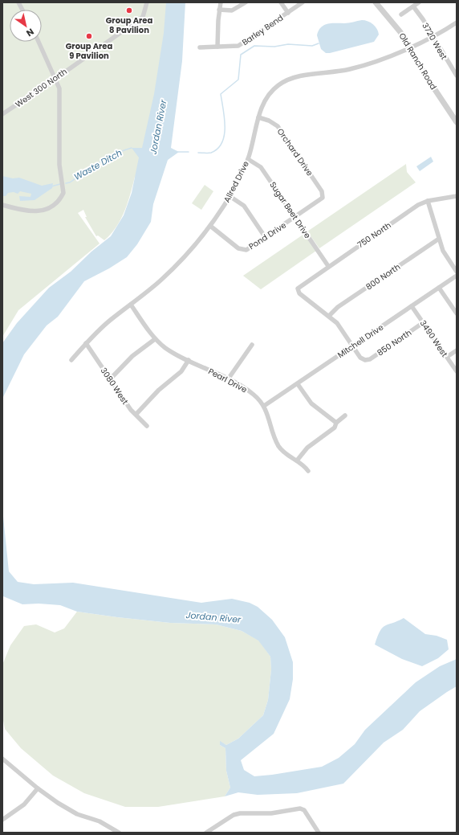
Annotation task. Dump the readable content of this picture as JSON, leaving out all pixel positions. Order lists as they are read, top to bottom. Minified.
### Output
{"streets":{"street":["Barley Bend","3720 West","Old Ranch Road","West 300 North","Orchard Drive","Allred Drive","Sugar Beet Drive","750 North","Pond Drive","800 North","3490 West","Mitchell Drive","850 North","Pearl Drive","3080 West"]},"crossings":[["3720 West","Allred Drive"],["Old Ranch Road","Allred Drive"],["Orchard Drive","Allred Drive"],["Orchard Drive","Pond Drive"],["Allred Drive","Sugar Beet Drive"],["Allred Drive","Pond Drive"],["Allred Drive","Pearl Drive"],["Allred Drive","3080 West"],["Sugar Beet Drive","750 North"],["Sugar Beet Drive","Pond Drive"],["750 North","800 North"],["3490 West","Mitchell Drive"],["3490 West","850 North"],["Mitchell Drive","850 North"],["Mitchell Drive","Pearl Drive"]],"water":["Jordan River","Waste Ditch"],"places":["Group Area 8 Pavilion","Group Area 9 Pavilion"],"north":"bottom right"}
